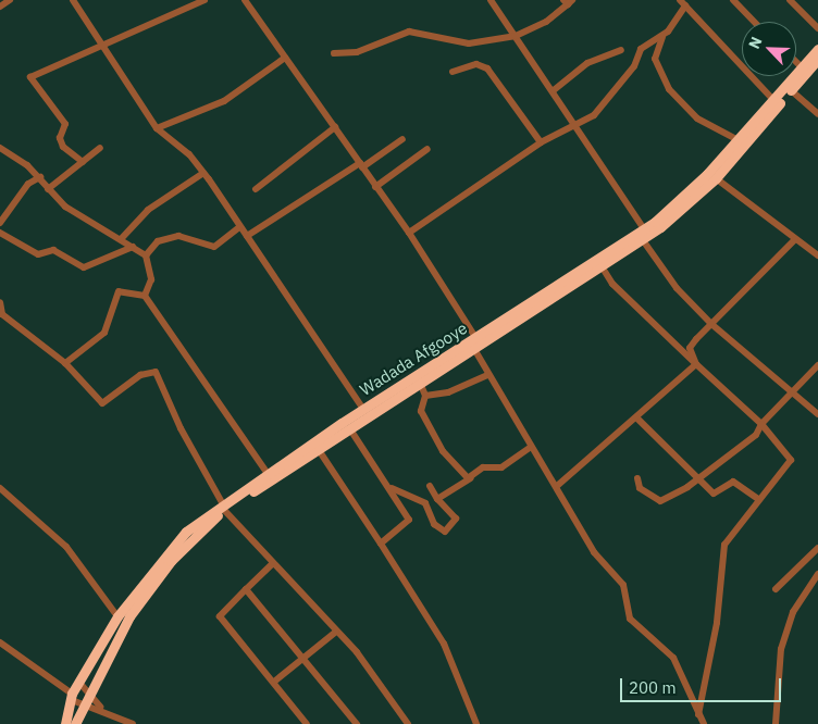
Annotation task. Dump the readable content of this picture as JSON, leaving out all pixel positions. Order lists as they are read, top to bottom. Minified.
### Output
{"streets":{"highway":["Wadada Afgooye"]},"scale_bar":"200 m","north":"top left"}
